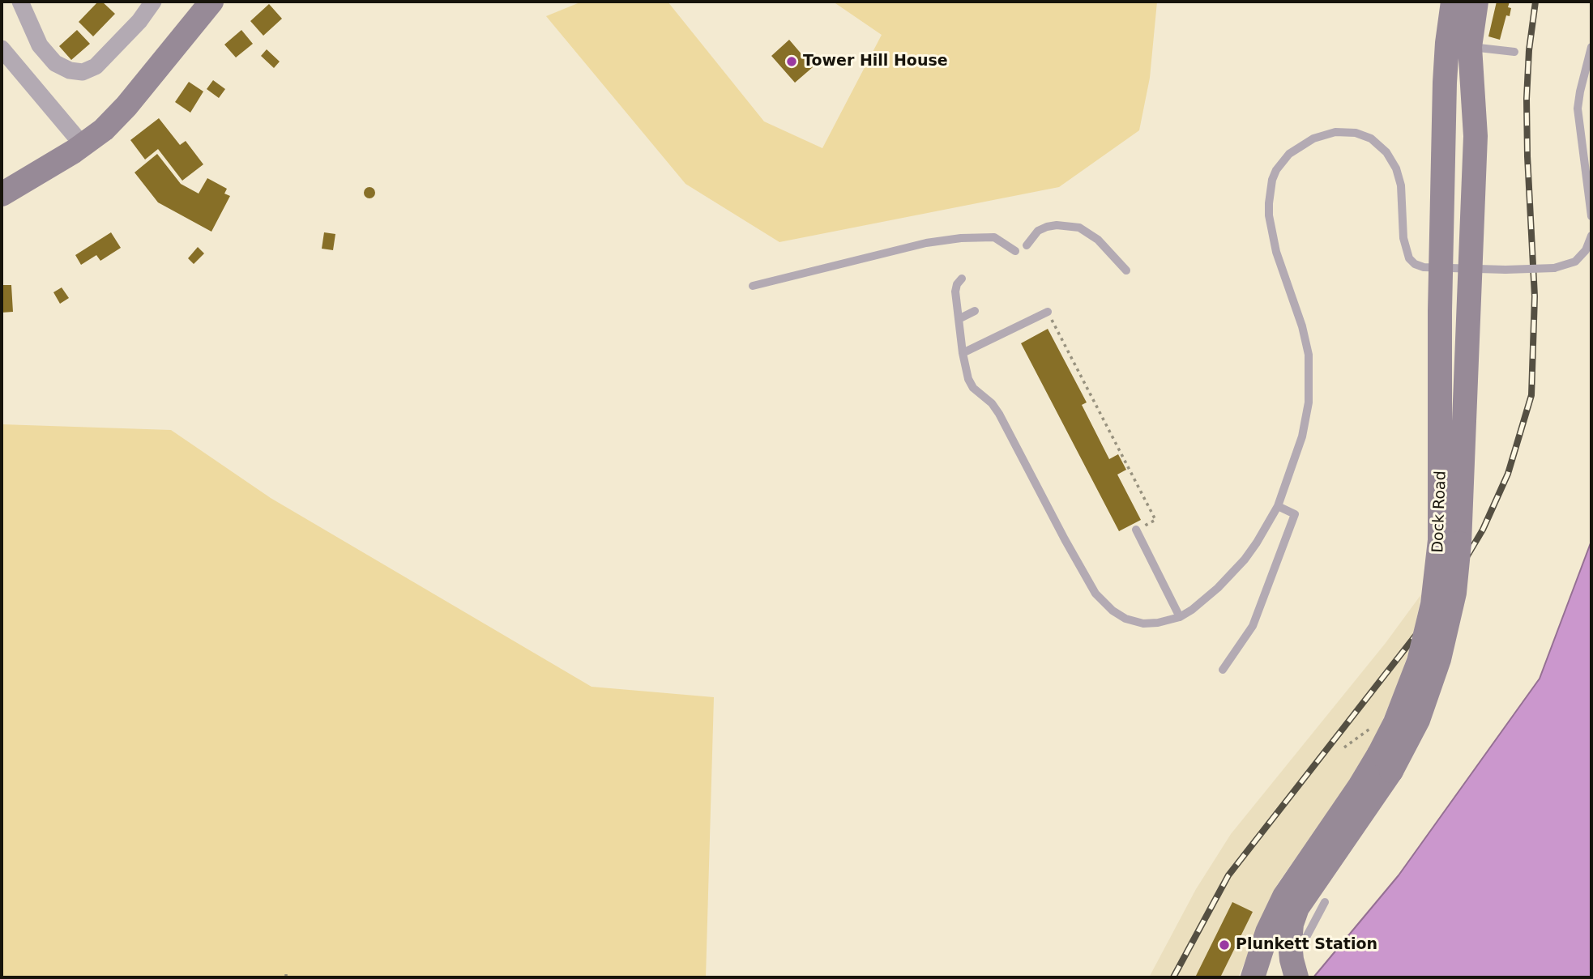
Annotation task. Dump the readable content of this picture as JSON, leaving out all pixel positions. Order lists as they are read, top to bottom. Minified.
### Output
{"streets":{"main road":["Dock Road"]},"places":["Tower Hill House","Plunkett Station"]}
